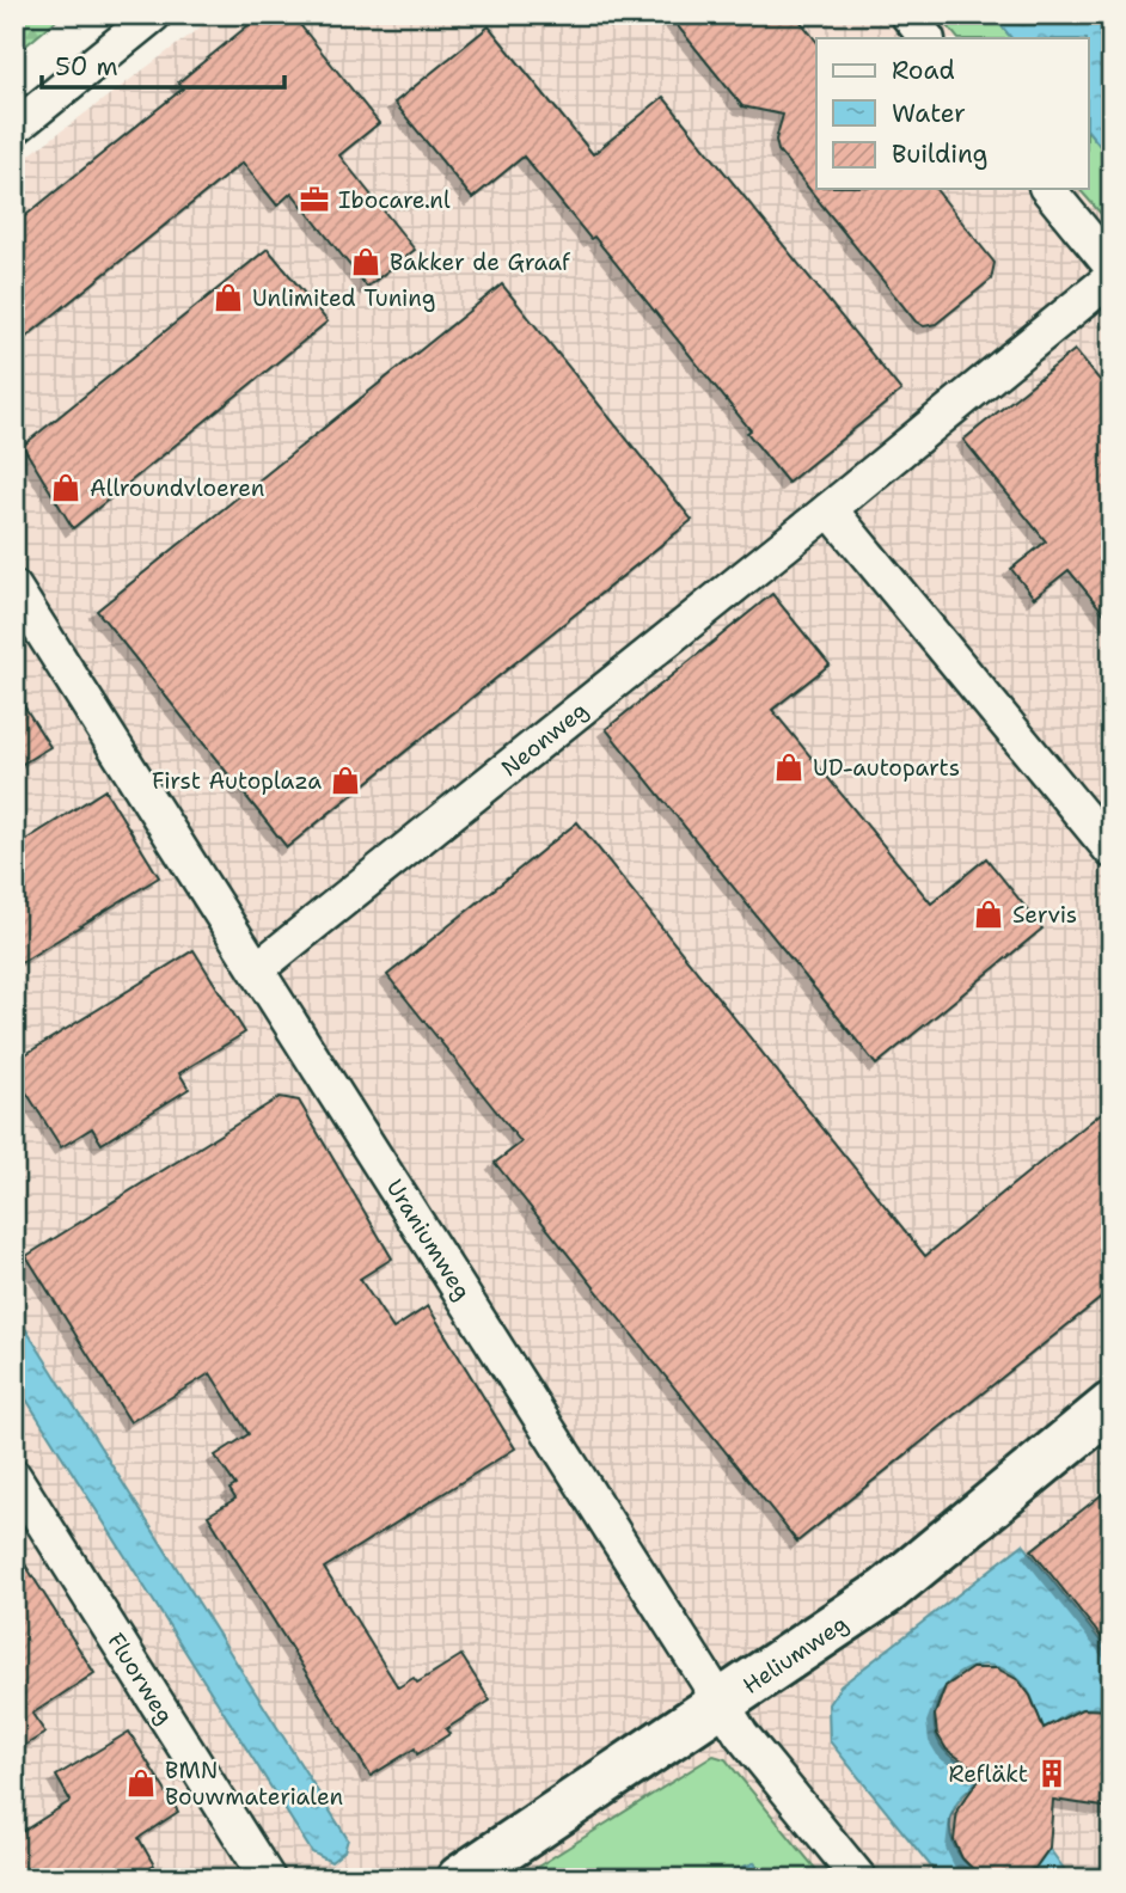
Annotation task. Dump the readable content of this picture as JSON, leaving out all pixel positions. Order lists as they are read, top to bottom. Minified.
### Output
{"streets":{"street":["Neonweg","Uraniumweg","Heliumweg","Fluorweg"]},"crossings":[["Neonweg","Uraniumweg"],["Uraniumweg","Heliumweg"]],"places":{"office":["Ibocare.nl"],"shop":["Bakker de Graaf","Unlimited Tuning","Allroundvloeren","UD-autoparts","First Autoplaza","Servis","BMN Bouwmaterialen"],"building":["Refläkt"]},"legend":["Road","Water","Building"],"scale_bar":"50 m"}
